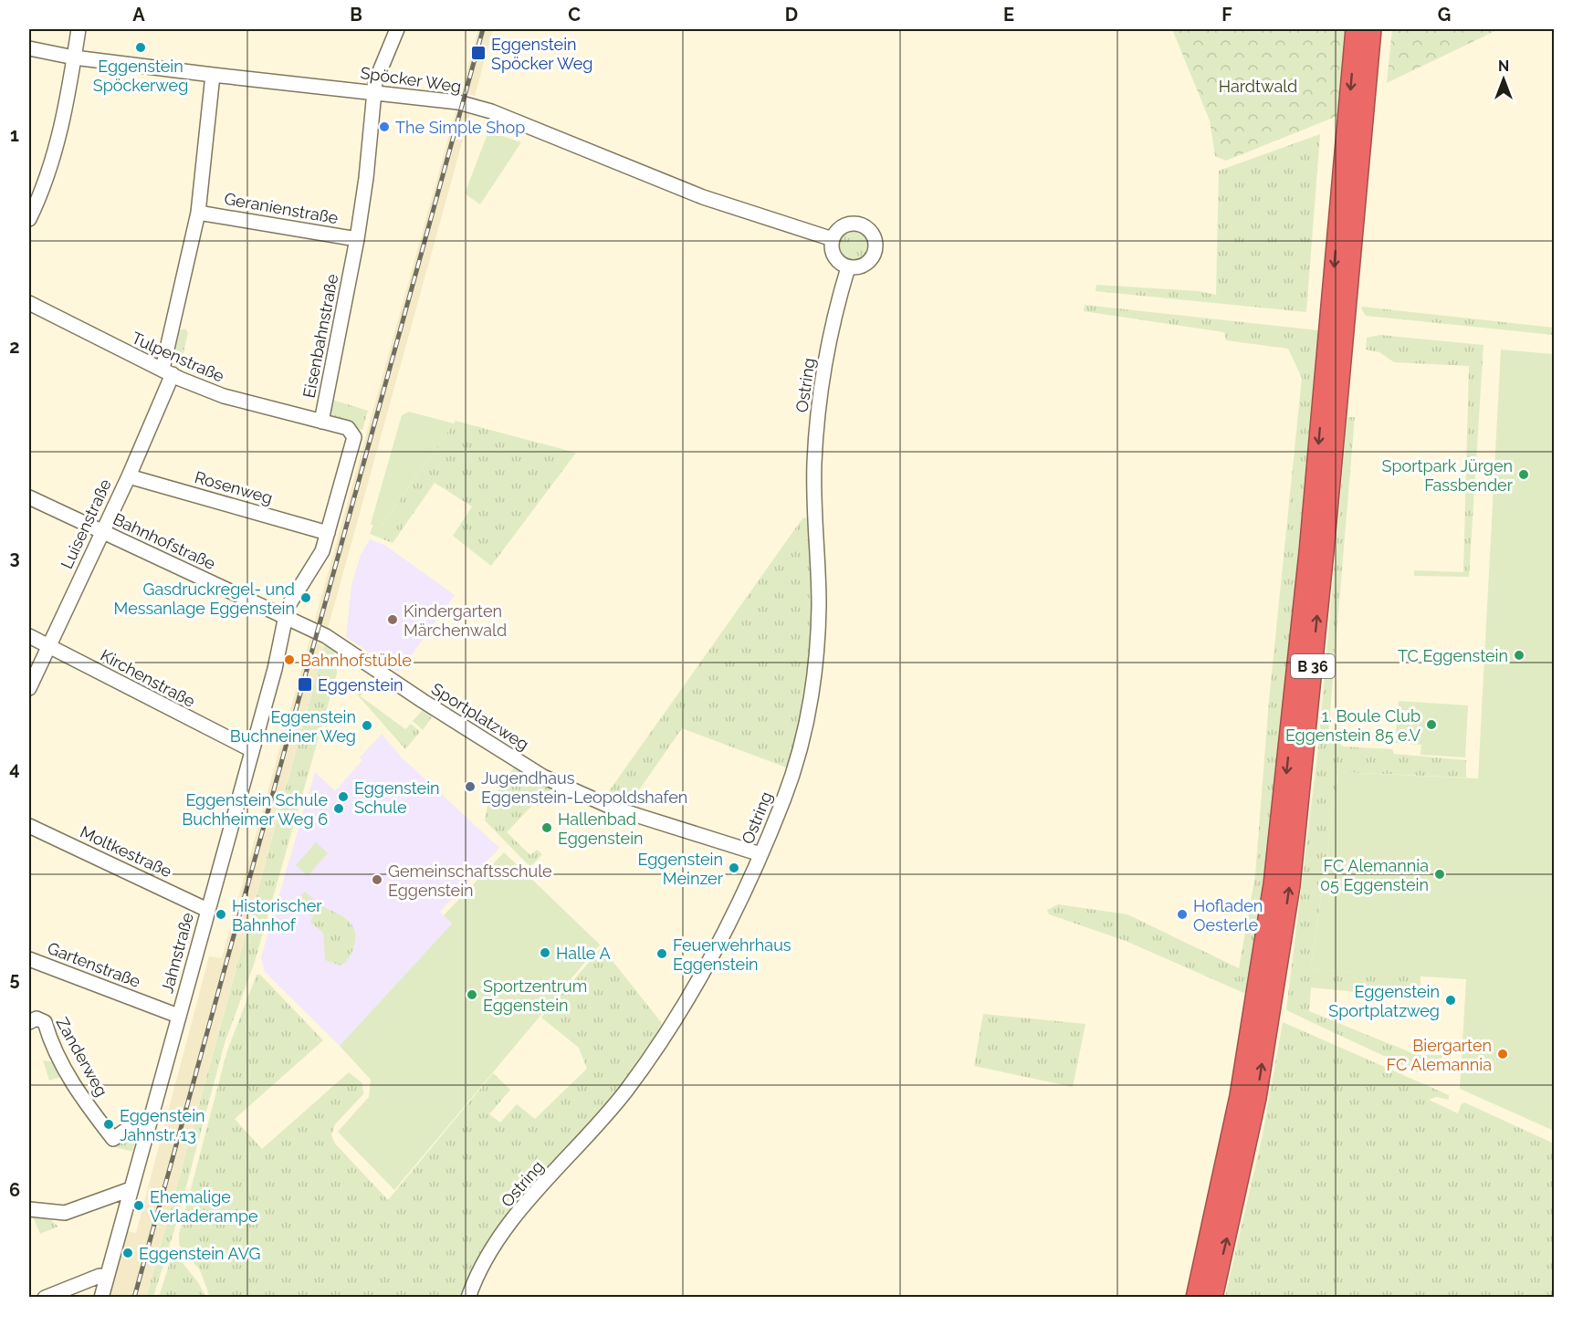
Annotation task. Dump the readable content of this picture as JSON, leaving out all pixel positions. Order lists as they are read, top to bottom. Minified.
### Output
{"streets":{"highway":["B 36"],"street":["Spöcker Weg","Geranienstraße","Eisenbahnstraße","Tulpenstraße","Ostring","Rosenweg","Luisenstraße","Bahnhofstraße","Kirchenstraße","Sportplatzweg","Moltkestraße","Jahnstraße","Gartenstraße","Zanderweg"]},"crossings":[["Spöcker Weg","Eisenbahnstraße"],["Spöcker Weg","Ostring"],["Spöcker Weg","Luisenstraße"],["Geranienstraße","Eisenbahnstraße"],["Geranienstraße","Luisenstraße"],["Eisenbahnstraße","Tulpenstraße"],["Eisenbahnstraße","Rosenweg"],["Eisenbahnstraße","Bahnhofstraße"],["Eisenbahnstraße","Sportplatzweg"],["Eisenbahnstraße","Jahnstraße"],["Tulpenstraße","Luisenstraße"],["Ostring","Sportplatzweg"],["Rosenweg","Luisenstraße"],["Luisenstraße","Bahnhofstraße"],["Luisenstraße","Kirchenstraße"],["Bahnhofstraße","Sportplatzweg"],["Bahnhofstraße","Jahnstraße"],["Kirchenstraße","Jahnstraße"],["Sportplatzweg","Jahnstraße"],["Moltkestraße","Jahnstraße"],["Jahnstraße","Gartenstraße"],["Jahnstraße","Zanderweg"]],"parks":["Hardtwald"],"places":{"other":["Eggenstein Spöckerweg","The Simple Shop","Sportpark Jürgen Fassbender","Gasdruckregel- und Messanlage Eggenstein","Kindergarten Märchenwald","TC Eggenstein","Bahnhofstüble","1. Boule Club Eggenstein 85 e.V","Eggenstein Buchneiner Weg","Jugendhaus Eggenstein-Leopoldshafen","Eggenstein Schule","Eggenstein Schule Buchheimer Weg 6","Hallenbad Eggenstein","Eggenstein Meinzer","FC Alemannia 05 Eggenstein","Gemeinschaftsschule Eggenstein","Historischer Bahnhof","Hofladen Oesterle","Halle A","Feuerwehrhaus Eggenstein","Sportzentrum Eggenstein","Eggenstein Sportplatzweg","Biergarten FC Alemannia","Eggenstein Jahnstr. 13","Ehemalige Verladerampe","Eggenstein AVG"],"transit":["Eggenstein Spöcker Weg","Eggenstein"]},"north":"top","grid":{"columns":["A","B","C","D","E","F","G"],"rows":["1","2","3","4","5","6"]}}
